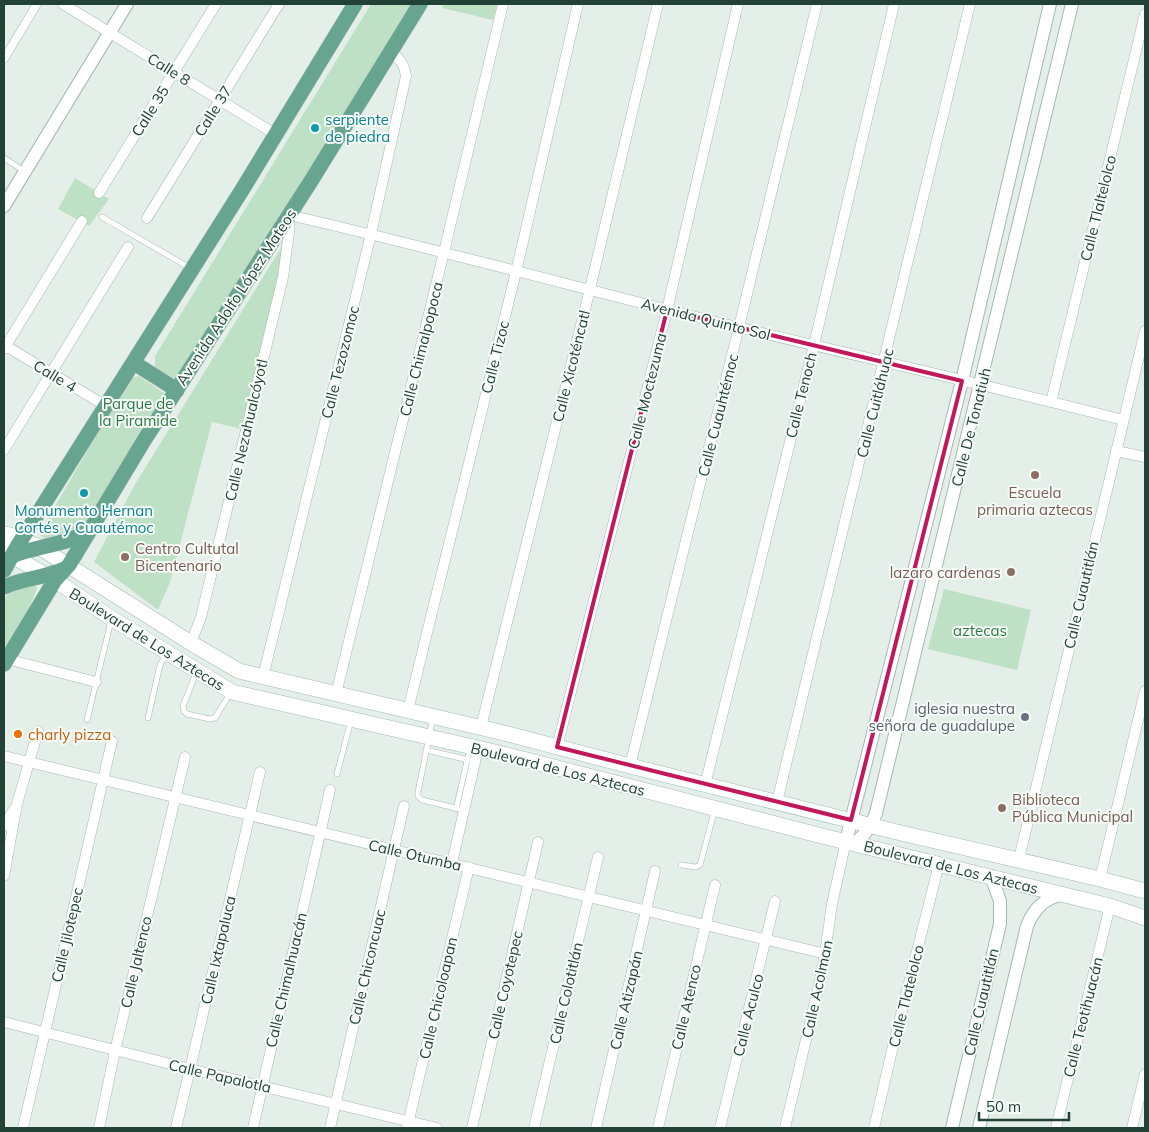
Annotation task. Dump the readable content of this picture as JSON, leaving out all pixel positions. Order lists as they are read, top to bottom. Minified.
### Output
{"streets":{"main road":["Avenida Adolfo López Mateos","Boulevard de Los Aztecas"],"street":["Calle 8","Calle 35","Calle 37","Calle Tlaltelolco","Avenida Quinto Sol","Calle Chimalpopoca","Calle Tizoc","Calle Tezozomoc","Calle Xicoténcatl","Calle 4","Calle Moctezuma","Calle Tenoch","Calle Cuitláhuac","Calle Cuauhtémoc","Calle De Tonatiuh","Calle Nezahualcóyotl","Calle Cuautitlán","Calle Otumba","Calle Jilotepec","Calle Ixtapaluca","Calle Jaltenco","Calle Chiconcuac","Calle Chimalhuacán","Calle Coyotepec","Calle Acolman","Calle Colotitlán","Calle Tlatelolco","Calle Chicoloapan","Calle Atizapán","Calle Atenco","Calle Aculco","Calle Teotihuacán","Calle Papalotla"]},"crossings":[["Calle 8","Calle 35"],["Calle 8","Calle 37"],["Calle Tlaltelolco","Avenida Quinto Sol"],["Avenida Adolfo López Mateos","Avenida Quinto Sol"],["Avenida Adolfo López Mateos","Calle Tezozomoc"],["Avenida Adolfo López Mateos","Calle Nezahualcóyotl"],["Avenida Adolfo López Mateos","Boulevard de Los Aztecas"],["Avenida Quinto Sol","Calle Chimalpopoca"],["Avenida Quinto Sol","Calle Tizoc"],["Avenida Quinto Sol","Calle Tezozomoc"],["Avenida Quinto Sol","Calle Xicoténcatl"],["Avenida Quinto Sol","Calle Moctezuma"],["Avenida Quinto Sol","Calle Tenoch"],["Avenida Quinto Sol","Calle Cuitláhuac"],["Avenida Quinto Sol","Calle Cuauhtémoc"],["Avenida Quinto Sol","Calle De Tonatiuh"],["Avenida Quinto Sol","Calle Nezahualcóyotl"],["Avenida Quinto Sol","Calle Cuautitlán"],["Calle Chimalpopoca","Boulevard de Los Aztecas"],["Calle Tizoc","Boulevard de Los Aztecas"],["Calle Tezozomoc","Boulevard de Los Aztecas"],["Calle Xicoténcatl","Boulevard de Los Aztecas"],["Calle Moctezuma","Boulevard de Los Aztecas"],["Calle Tenoch","Boulevard de Los Aztecas"],["Calle Cuitláhuac","Boulevard de Los Aztecas"],["Calle Cuauhtémoc","Boulevard de Los Aztecas"],["Calle De Tonatiuh","Boulevard de Los Aztecas"],["Calle De Tonatiuh","Calle Acolman"],["Calle Nezahualcóyotl","Boulevard de Los Aztecas"],["Calle Cuautitlán","Boulevard de Los Aztecas"],["Boulevard de Los Aztecas","Calle Acolman"],["Boulevard de Los Aztecas","Calle Tlatelolco"],["Boulevard de Los Aztecas","Calle Teotihuacán"],["Calle Otumba","Calle Jilotepec"],["Calle Otumba","Calle Ixtapaluca"],["Calle Otumba","Calle Jaltenco"],["Calle Otumba","Calle Chiconcuac"],["Calle Otumba","Calle Chimalhuacán"],["Calle Otumba","Calle Coyotepec"],["Calle Otumba","Calle Acolman"],["Calle Otumba","Calle Colotitlán"],["Calle Otumba","Calle Chicoloapan"],["Calle Otumba","Calle Atizapán"],["Calle Otumba","Calle Atenco"],["Calle Otumba","Calle Aculco"],["Calle Jilotepec","Calle Papalotla"],["Calle Ixtapaluca","Calle Papalotla"],["Calle Jaltenco","Calle Papalotla"],["Calle Chiconcuac","Calle Papalotla"],["Calle Chimalhuacán","Calle Papalotla"],["Calle Chicoloapan","Calle Papalotla"]],"parks":["Parque de la Piramide","aztecas"],"places":["serpiente de piedra","Escuela primaria aztecas","Monumento Hernan Cortés y Cuautémoc","Centro Cultutal Bicentenario","lazaro cardenas","iglesia nuestra señora de guadalupe","charly pizza","Biblioteca Pública Municipal"],"scale_bar":"50 m"}
